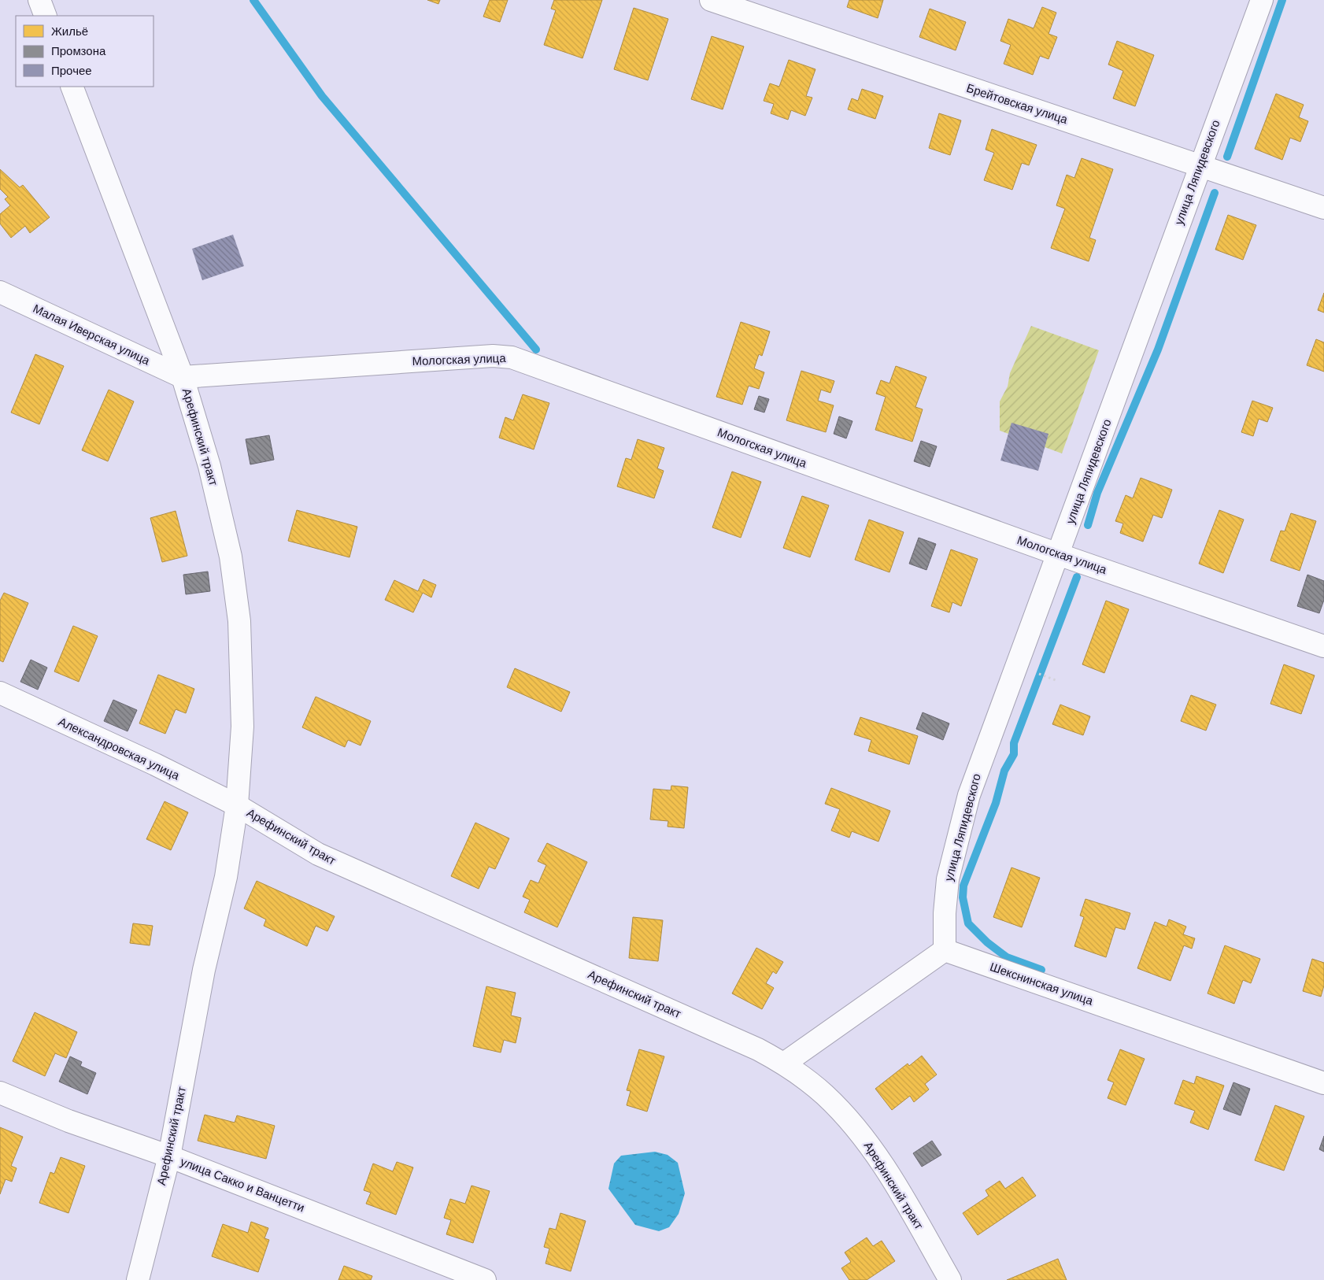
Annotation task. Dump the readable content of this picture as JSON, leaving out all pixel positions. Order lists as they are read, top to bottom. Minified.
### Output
{"streets":{"street":["Брейтовская улица","улица Ляпидевского","Малая Иверская улица","Мологская улица","Арефинский тракт","Александровская улица","Шекснинская улица","улица Сакко и Ванцетти"]},"crossings":[["Брейтовская улица","улица Ляпидевского"],["улица Ляпидевского","Мологская улица"],["улица Ляпидевского","Шекснинская улица"],["Малая Иверская улица","Мологская улица"],["Малая Иверская улица","Арефинский тракт"],["Мологская улица","Арефинский тракт"],["Арефинский тракт","Александровская улица"],["Арефинский тракт","улица Сакко и Ванцетти"]],"legend":["Жильё","Промзона","Прочее"]}
